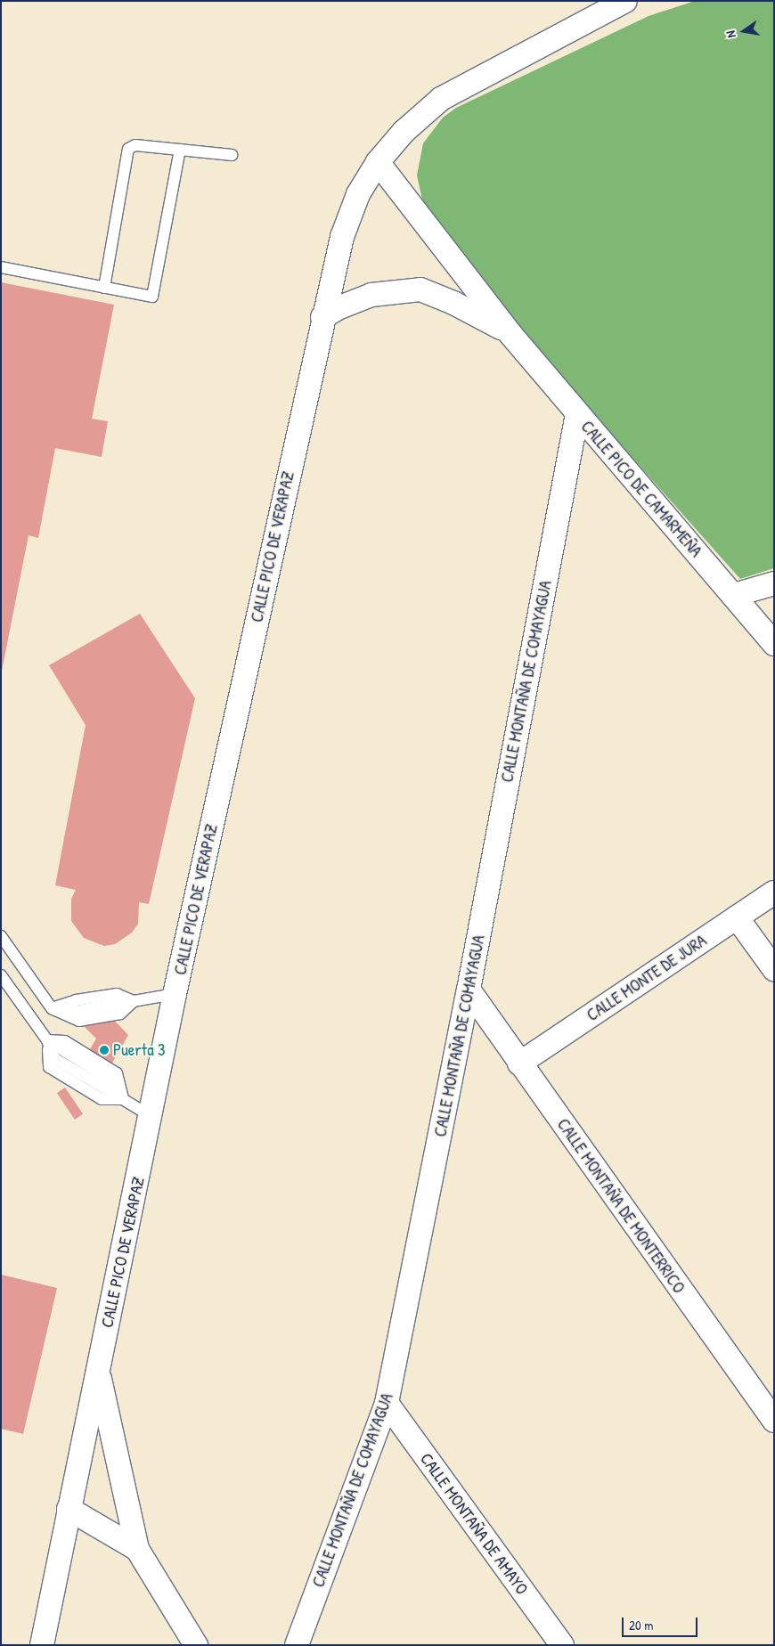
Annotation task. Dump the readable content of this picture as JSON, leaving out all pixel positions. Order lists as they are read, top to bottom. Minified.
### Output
{"streets":{"street":["CALLE PICO DE CAMARMEÑA","CALLE PICO DE VERAPAZ","CALLE MONTAÑA DE COMAYAGUA","CALLE MONTE DE JURA","CALLE MONTAÑA DE MONTERRICO","CALLE MONTAÑA DE AMAYO"]},"crossings":[["CALLE PICO DE CAMARMEÑA","CALLE PICO DE VERAPAZ"],["CALLE PICO DE CAMARMEÑA","CALLE MONTAÑA DE COMAYAGUA"],["CALLE MONTAÑA DE COMAYAGUA","CALLE MONTAÑA DE MONTERRICO"],["CALLE MONTAÑA DE COMAYAGUA","CALLE MONTAÑA DE AMAYO"],["CALLE MONTE DE JURA","CALLE MONTAÑA DE MONTERRICO"]],"places":["Puerta 3"],"scale_bar":"20 m","north":"left"}
